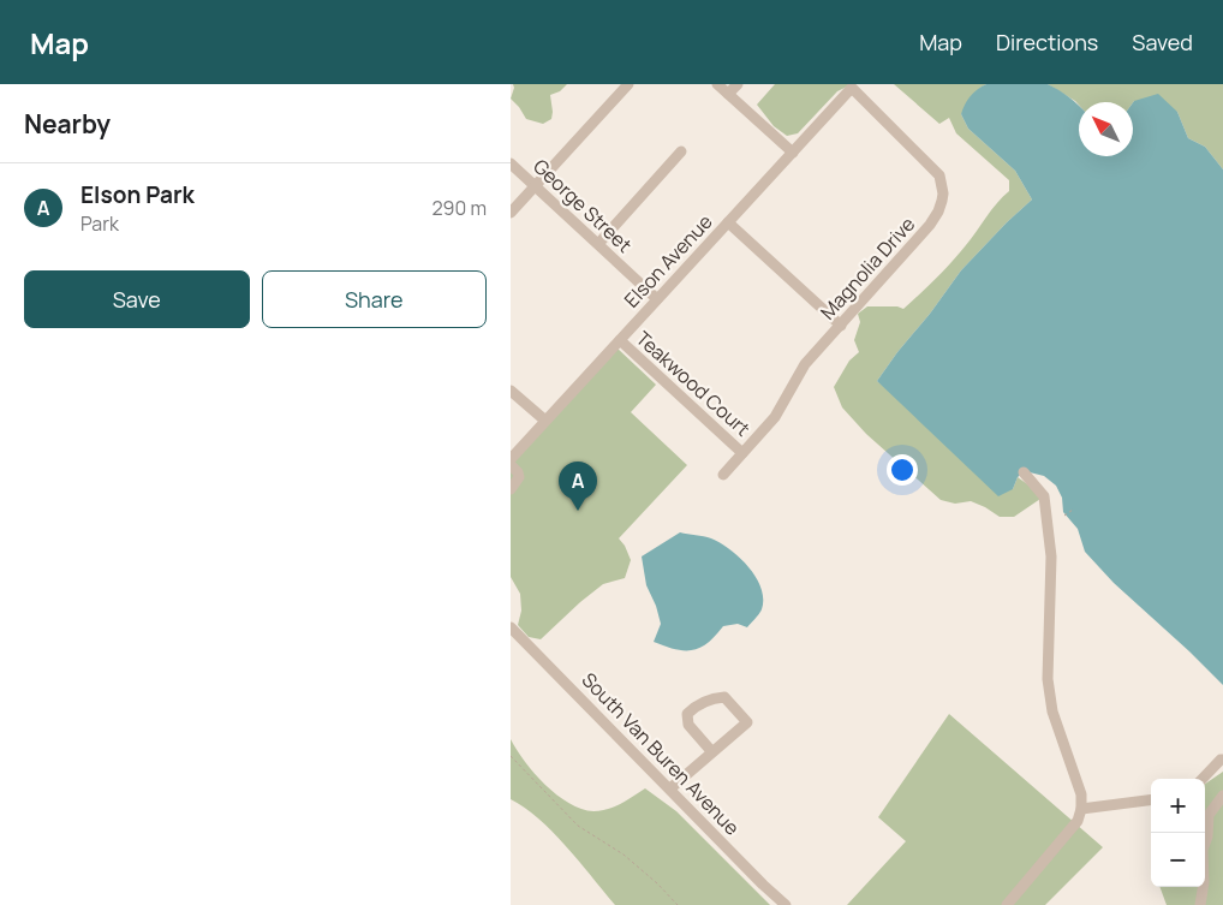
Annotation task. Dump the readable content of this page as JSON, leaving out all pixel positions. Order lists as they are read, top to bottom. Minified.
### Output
{"streets":{"street":["George Street","Elson Avenue","Magnolia Drive","Teakwood Court","South Van Buren Avenue"]},"crossings":[["George Street","Elson Avenue"],["Elson Avenue","Magnolia Drive"],["Elson Avenue","Teakwood Court"],["Magnolia Drive","Teakwood Court"]],"north":"top left","page":{"header":"Map","nav":["Map","Directions","Saved"],"heading":"Nearby","list":[{"mark":"A","name":"Elson Park","note":"Park","value":"290 m"}],"buttons":["Save","Share"],"pins":"A","map_buttons":["+","−"]}}
